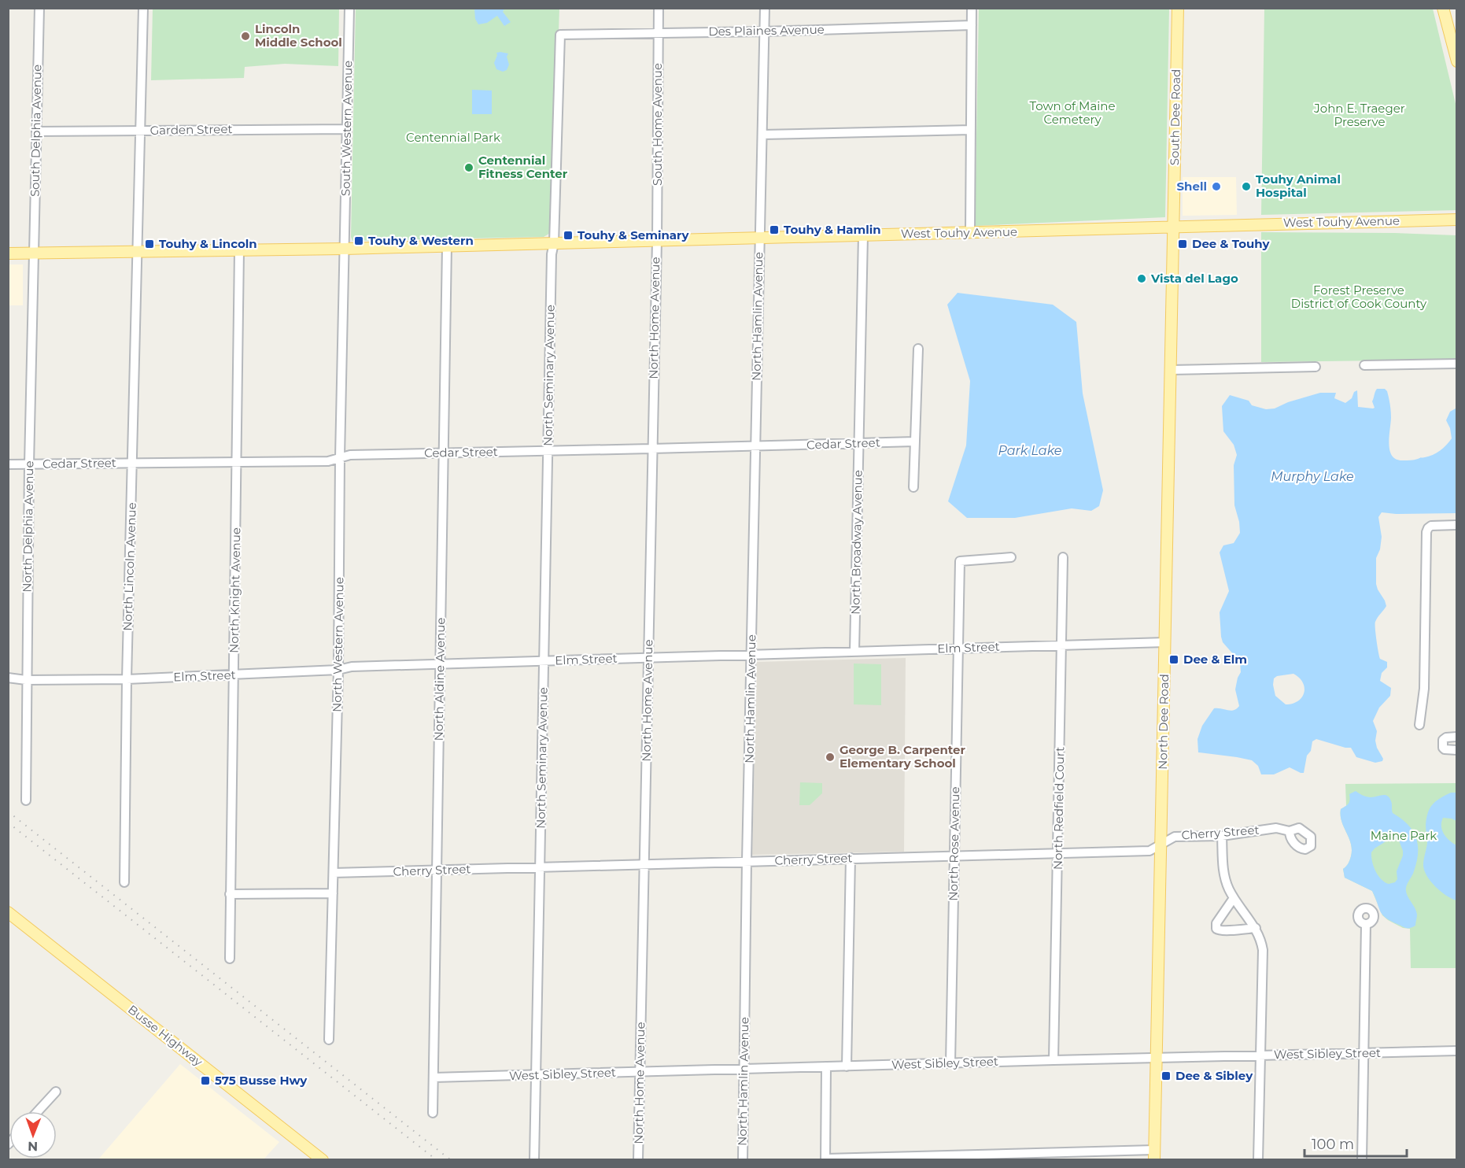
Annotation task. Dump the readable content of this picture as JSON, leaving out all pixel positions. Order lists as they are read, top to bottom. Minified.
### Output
{"streets":{"main road":["South Dee Road","West Touhy Avenue","North Dee Road","Busse Highway"],"street":["Des Plaines Avenue","South Home Avenue","South Western Avenue","Garden Street","South Delphia Avenue","North Hamlin Avenue","North Home Avenue","North Seminary Avenue","Cedar Street","North Delphia Avenue","North Broadway Avenue","North Lincoln Avenue","North Knight Avenue","North Western Avenue","Elm Street","North Aldine Avenue","North Redfield Court","Cherry Street","North Rose Avenue","West Sibley Street"]},"crossings":[["Des Plaines Avenue","South Home Avenue"],["Des Plaines Avenue","North Hamlin Avenue"],["Des Plaines Avenue","North Seminary Avenue"],["South Dee Road","West Touhy Avenue"],["South Dee Road","North Dee Road"],["South Home Avenue","West Touhy Avenue"],["South Home Avenue","North Home Avenue"],["South Western Avenue","Garden Street"],["South Western Avenue","West Touhy Avenue"],["South Western Avenue","North Western Avenue"],["Garden Street","South Delphia Avenue"],["Garden Street","North Lincoln Avenue"],["South Delphia Avenue","West Touhy Avenue"],["South Delphia Avenue","North Delphia Avenue"],["West Touhy Avenue","North Hamlin Avenue"],["West Touhy Avenue","North Home Avenue"],["West Touhy Avenue","North Seminary Avenue"],["West Touhy Avenue","North Delphia Avenue"],["West Touhy Avenue","North Broadway Avenue"],["West Touhy Avenue","North Lincoln Avenue"],["West Touhy Avenue","North Knight Avenue"],["West Touhy Avenue","North Western Avenue"],["West Touhy Avenue","North Aldine Avenue"],["West Touhy Avenue","North Dee Road"],["North Hamlin Avenue","Cedar Street"],["North Hamlin Avenue","Elm Street"],["North Hamlin Avenue","Cherry Street"],["North Hamlin Avenue","West Sibley Street"],["North Home Avenue","Cedar Street"],["North Home Avenue","Elm Street"],["North Home Avenue","Cherry Street"],["North Home Avenue","West Sibley Street"],["North Seminary Avenue","Cedar Street"],["North Seminary Avenue","Elm Street"],["North Seminary Avenue","Cherry Street"],["North Seminary Avenue","West Sibley Street"],["Cedar Street","North Delphia Avenue"],["Cedar Street","North Broadway Avenue"],["Cedar Street","North Lincoln Avenue"],["Cedar Street","North Knight Avenue"],["Cedar Street","North Western Avenue"],["Cedar Street","North Aldine Avenue"],["North Delphia Avenue","Elm Street"],["North Broadway Avenue","Elm Street"],["North Lincoln Avenue","Elm Street"],["North Knight Avenue","Elm Street"],["North Western Avenue","Elm Street"],["North Western Avenue","Cherry Street"],["Elm Street","North Aldine Avenue"],["Elm Street","North Dee Road"],["Elm Street","North Redfield Court"],["Elm Street","North Rose Avenue"],["North Aldine Avenue","Cherry Street"],["North Aldine Avenue","West Sibley Street"],["North Dee Road","Cherry Street"],["North Dee Road","West Sibley Street"],["North Redfield Court","Cherry Street"],["North Redfield Court","West Sibley Street"],["Cherry Street","North Rose Avenue"],["North Rose Avenue","West Sibley Street"]],"water":["Park Lake","Murphy Lake"],"parks":["Town of Maine Cemetery","John E. Traeger Preserve","Centennial Park","Forest Preserve District of Cook County","Maine Park"],"places":{"other":["Lincoln Middle School","Centennial Fitness Center","Shell","Touhy Animal Hospital","Vista del Lago","George B. Carpenter Elementary School"],"transit":["Touhy & Hamlin","Touhy & Seminary","Touhy & Western","Touhy & Lincoln","Dee & Touhy","Dee & Elm","Dee & Sibley","575 Busse Hwy"]},"scale_bar":"100 m","north":"bottom"}
